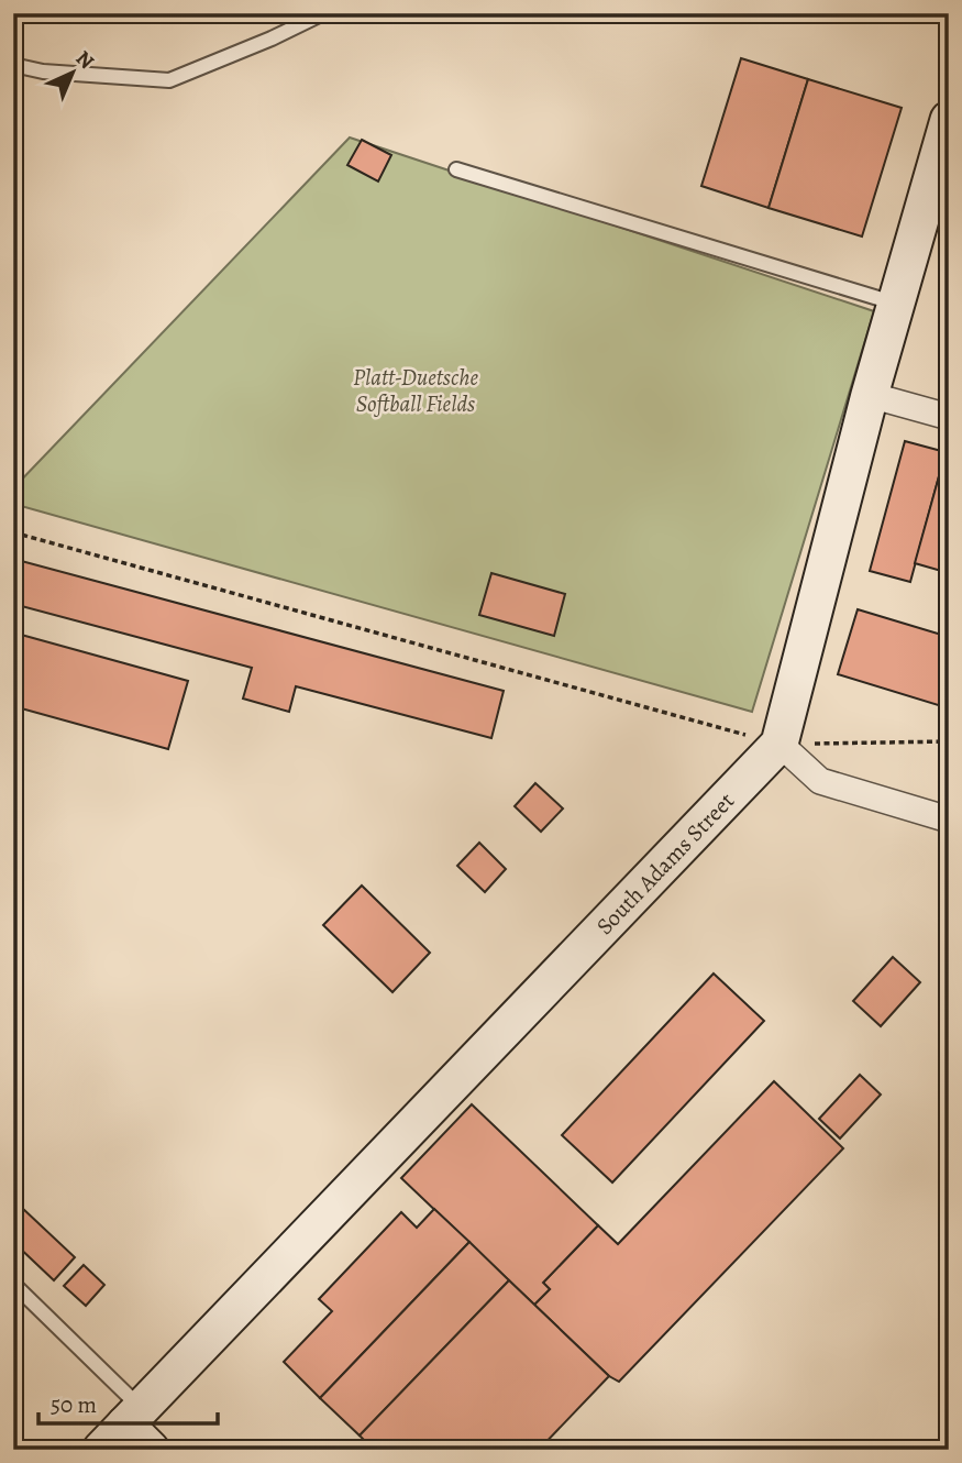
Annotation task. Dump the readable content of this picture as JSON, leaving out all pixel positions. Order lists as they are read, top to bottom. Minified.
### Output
{"streets":{"street":["South Adams Street"]},"parks":["Platt-Duetsche Softball Fields"],"scale_bar":"50 m","north":"top right"}
